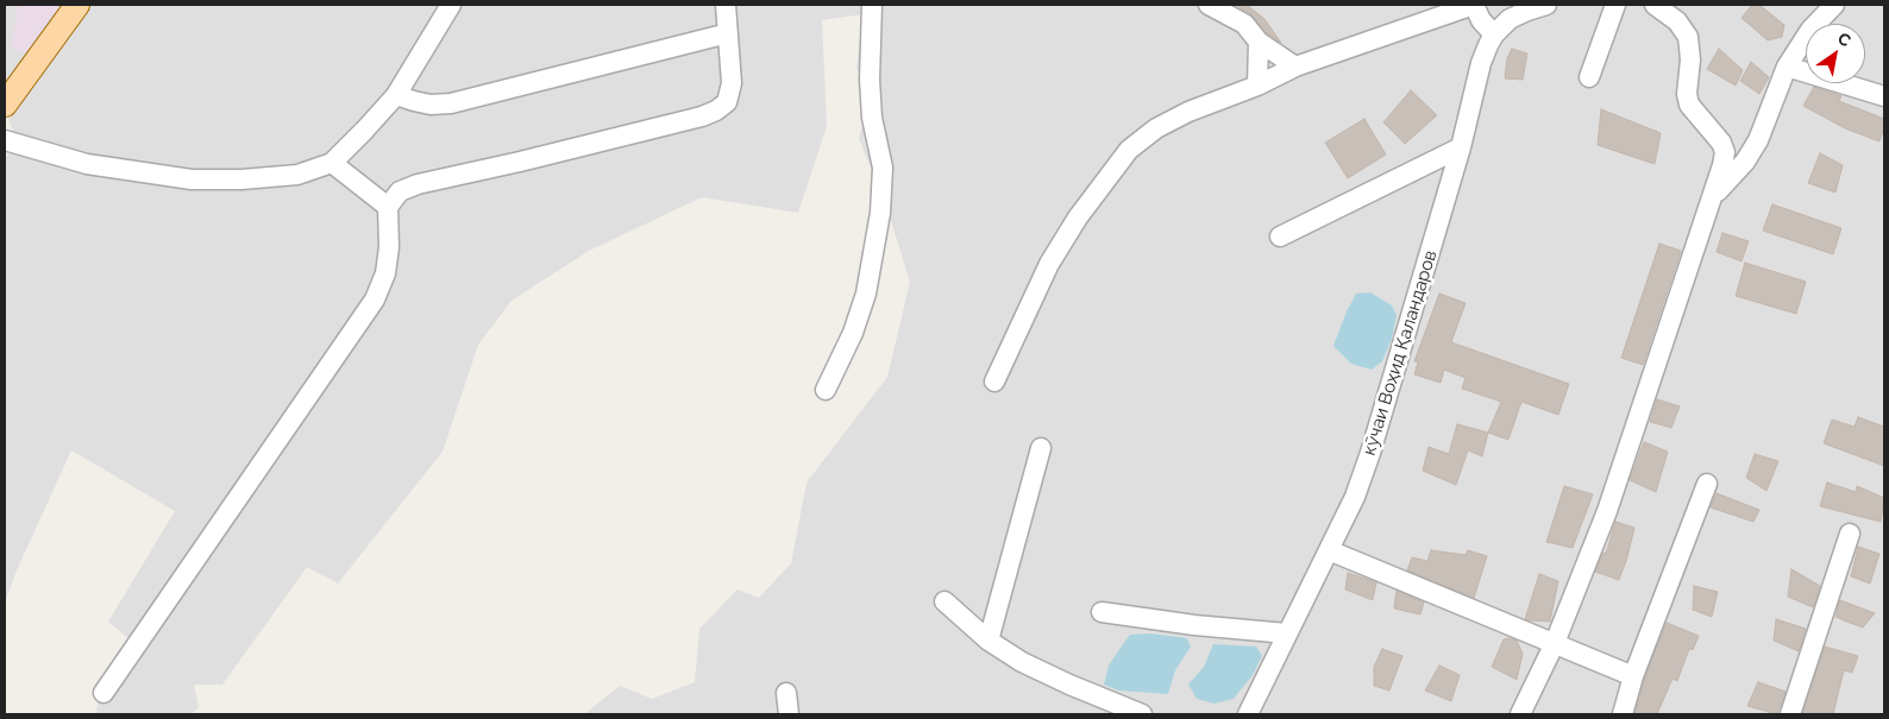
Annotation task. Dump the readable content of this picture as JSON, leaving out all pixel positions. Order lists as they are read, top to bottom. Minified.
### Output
{"streets":{"street":["кӯчаи Воҳид Қаландаров"]},"north":"top right"}
